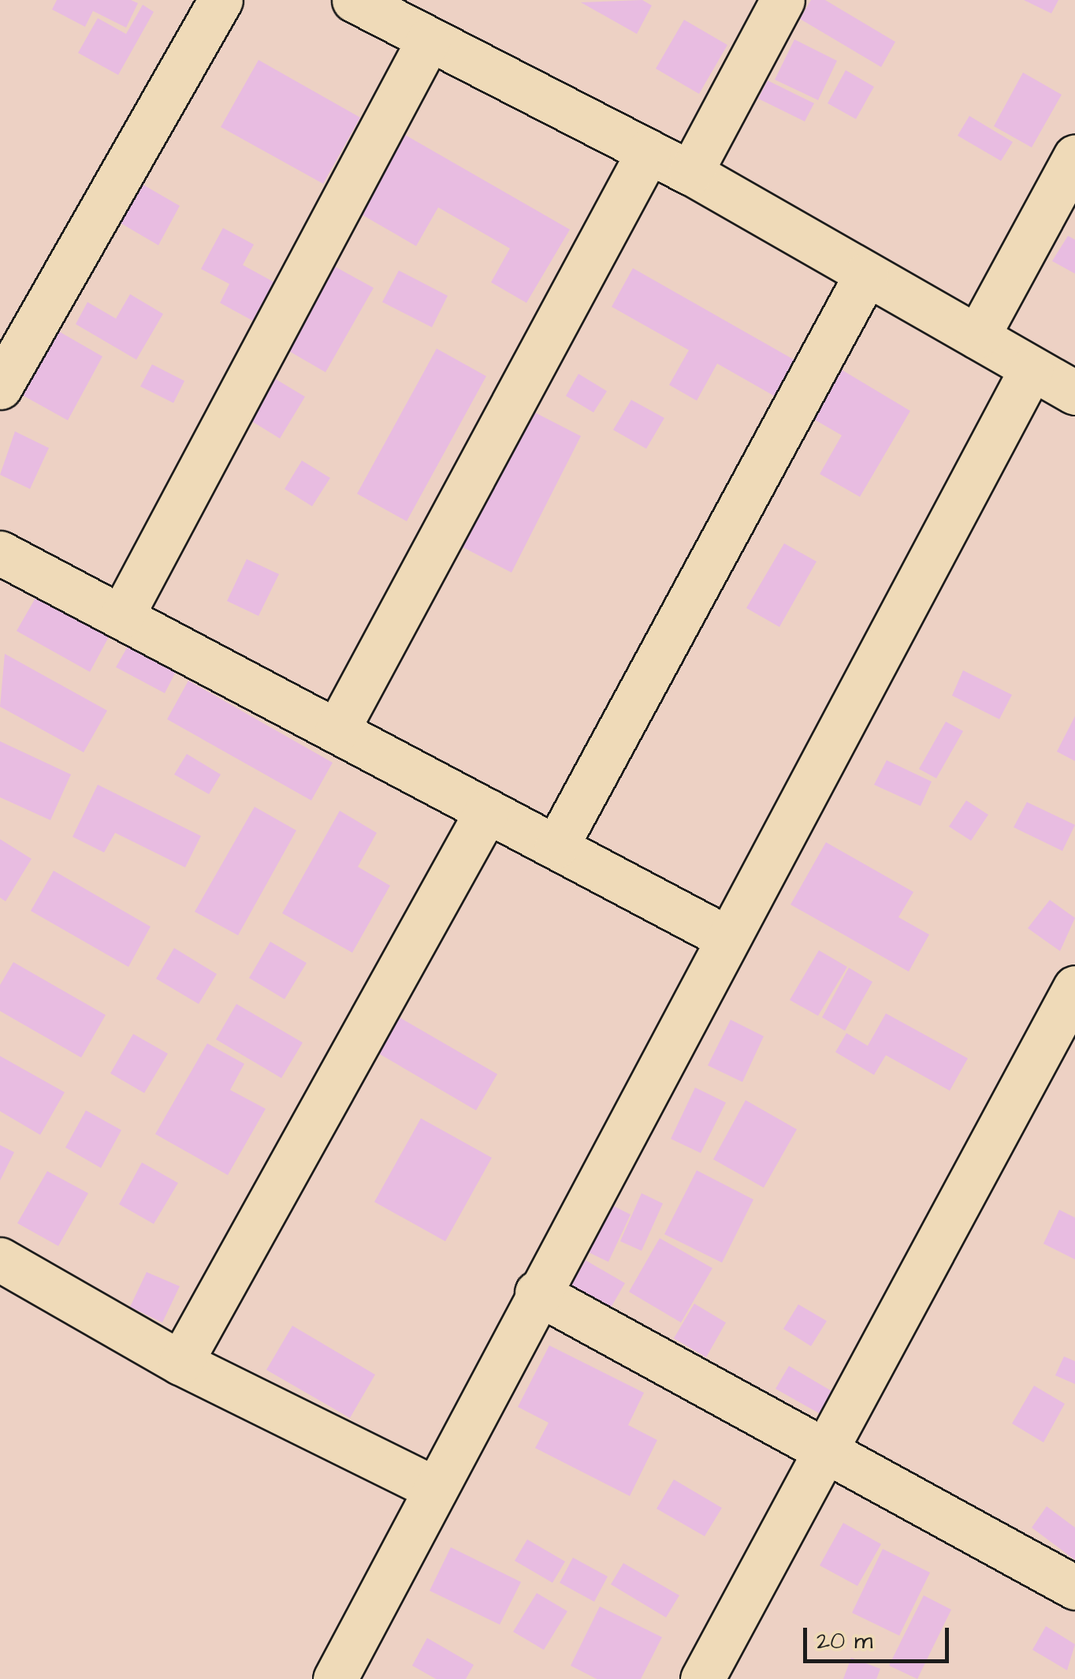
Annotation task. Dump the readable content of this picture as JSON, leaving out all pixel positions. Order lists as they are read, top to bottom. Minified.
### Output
{"scale_bar":"20 m"}
